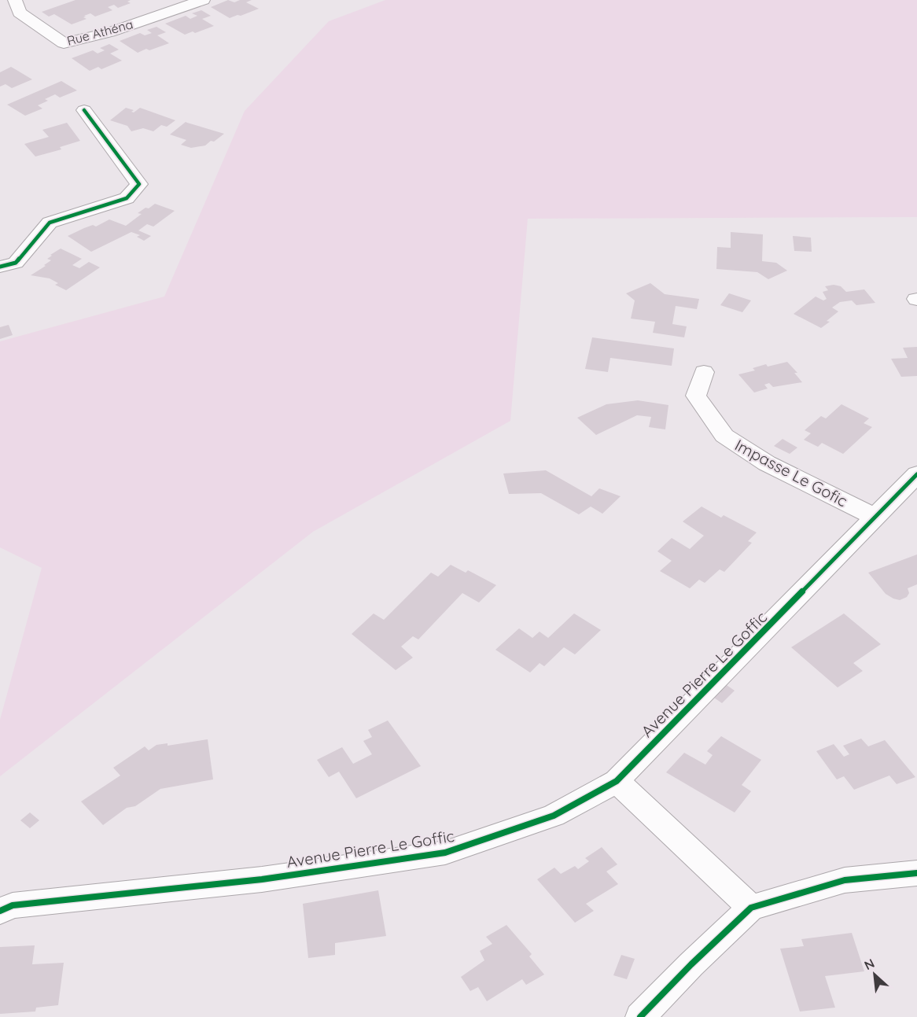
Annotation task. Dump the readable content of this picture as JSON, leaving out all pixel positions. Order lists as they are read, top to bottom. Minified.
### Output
{"streets":{"street":["Rue Athéna","Impasse Le Gofic","Avenue Pierre Le Goffic"]},"crossings":[["Impasse Le Gofic","Avenue Pierre Le Goffic"]],"north":"top left"}
